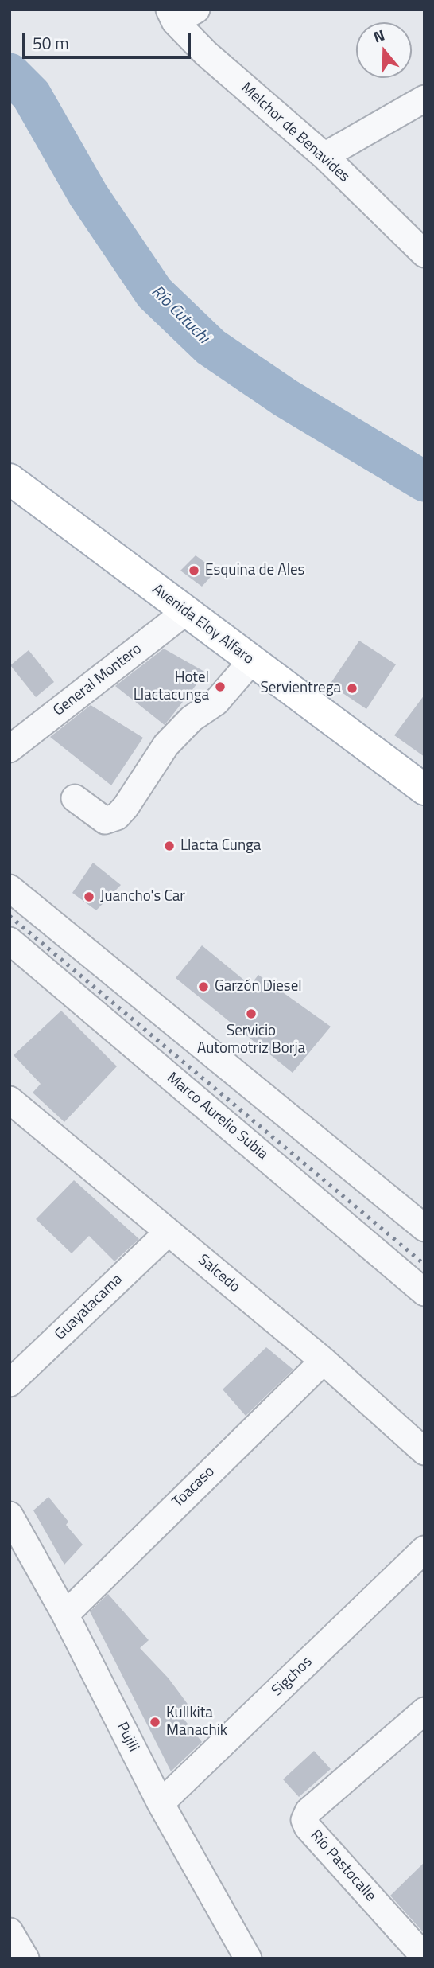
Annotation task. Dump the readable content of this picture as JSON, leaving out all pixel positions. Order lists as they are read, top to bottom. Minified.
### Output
{"streets":{"main road":["Avenida Eloy Alfaro"],"street":["Melchor de Benavides","General Montero","Marco Aurelio Subia","Salcedo","Guayatacama","Toacaso","Sigchos","Pujili","Río Pastocalle"]},"crossings":[["Avenida Eloy Alfaro","General Montero"],["Salcedo","Guayatacama"],["Salcedo","Toacaso"],["Toacaso","Pujili"],["Sigchos","Pujili"]],"water":["Río Cutuchi"],"places":["Esquina de Ales","Hotel Llactacunga","Servientrega","Llacta Cunga","Juancho's Car","Garzón Diesel","Servicio Automotriz Borja","Kullkita Manachik"],"scale_bar":"50 m","north":"top"}
